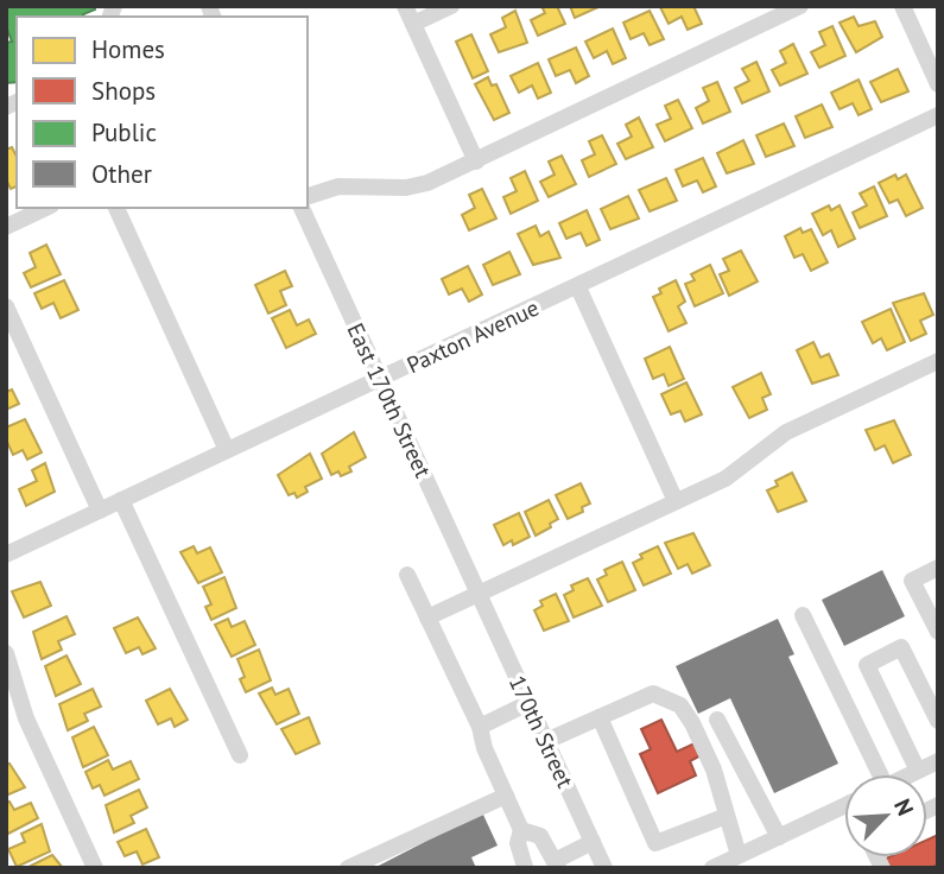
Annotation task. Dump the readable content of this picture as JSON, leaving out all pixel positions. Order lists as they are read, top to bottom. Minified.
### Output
{"streets":{"street":["Paxton Avenue","East 170th Street","170th Street"]},"crossings":[["Paxton Avenue","East 170th Street"],["East 170th Street","170th Street"]],"legend":["Homes","Shops","Public","Other"],"north":"top right"}
